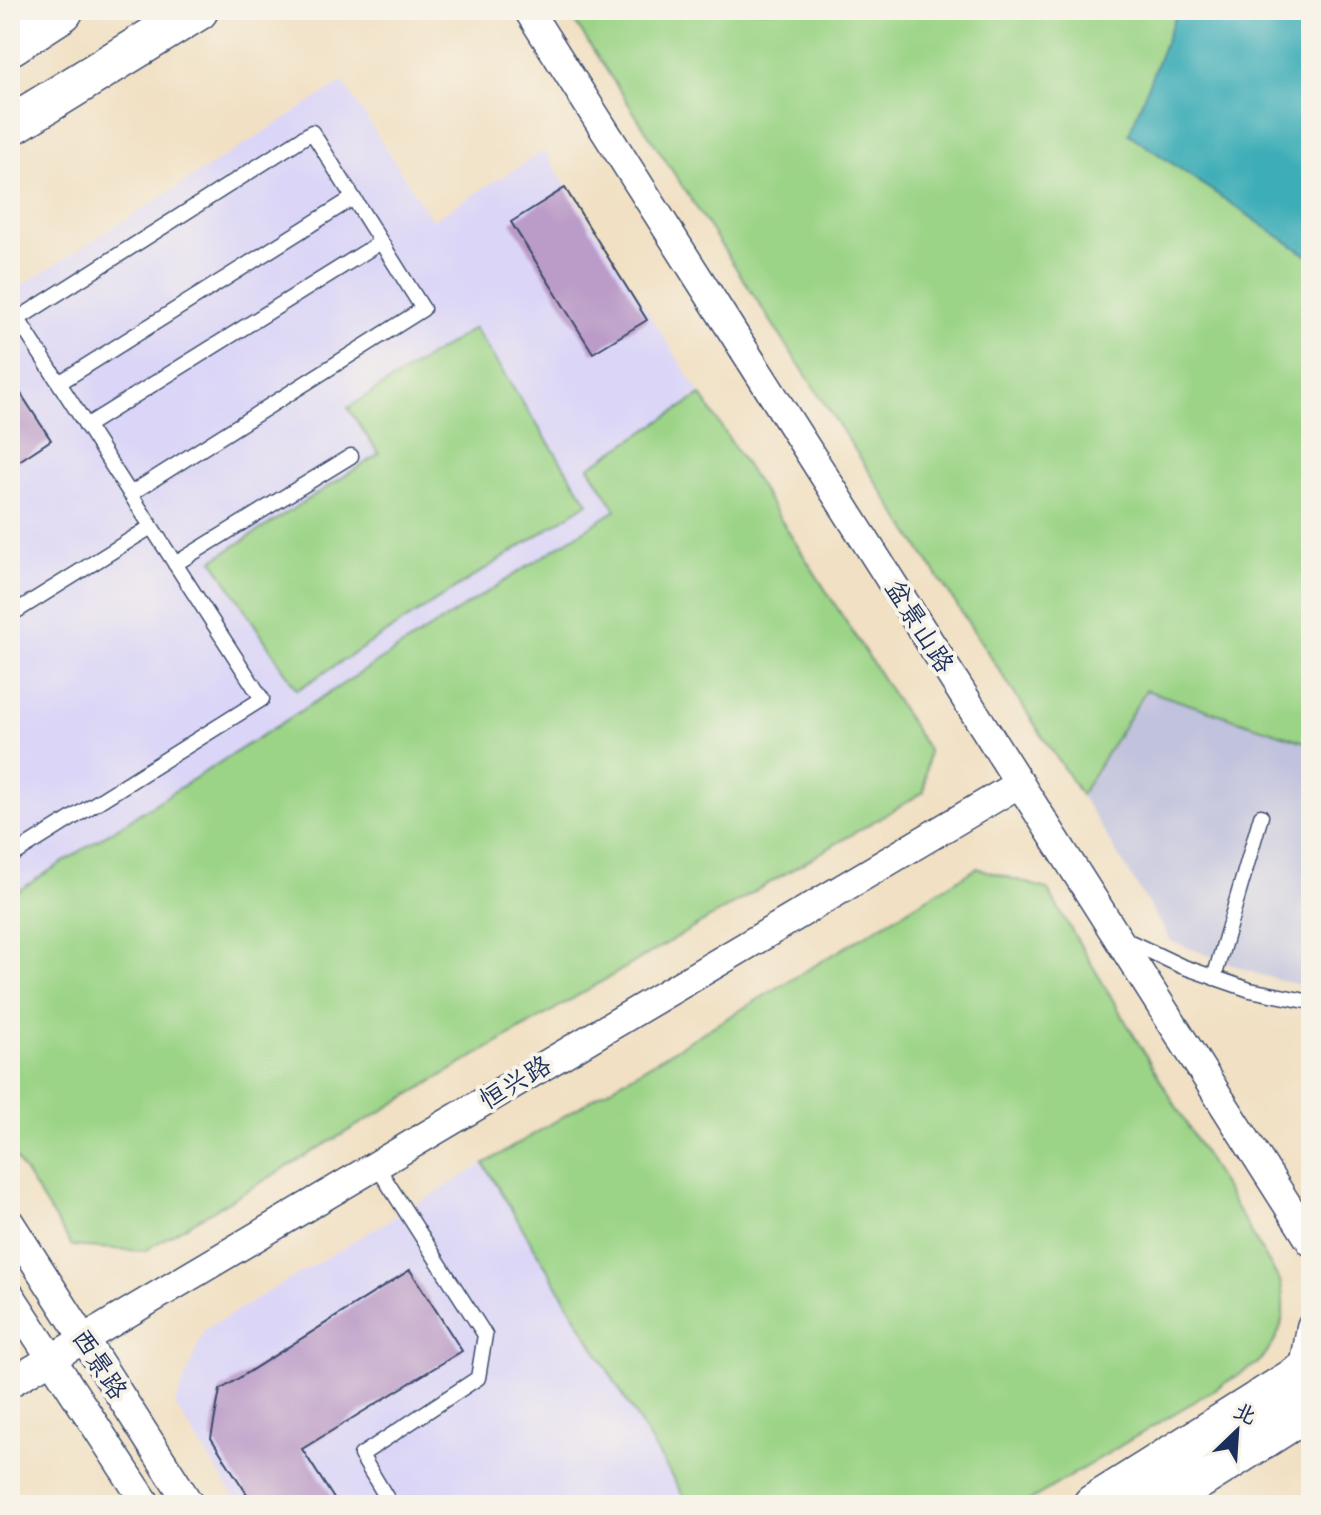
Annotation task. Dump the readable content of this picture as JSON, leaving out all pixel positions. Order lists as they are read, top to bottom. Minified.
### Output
{"streets":{"street":["盆景山路","恒兴路","西景路"]},"crossings":[["盆景山路","恒兴路"],["恒兴路","西景路"]],"north":"top right"}
